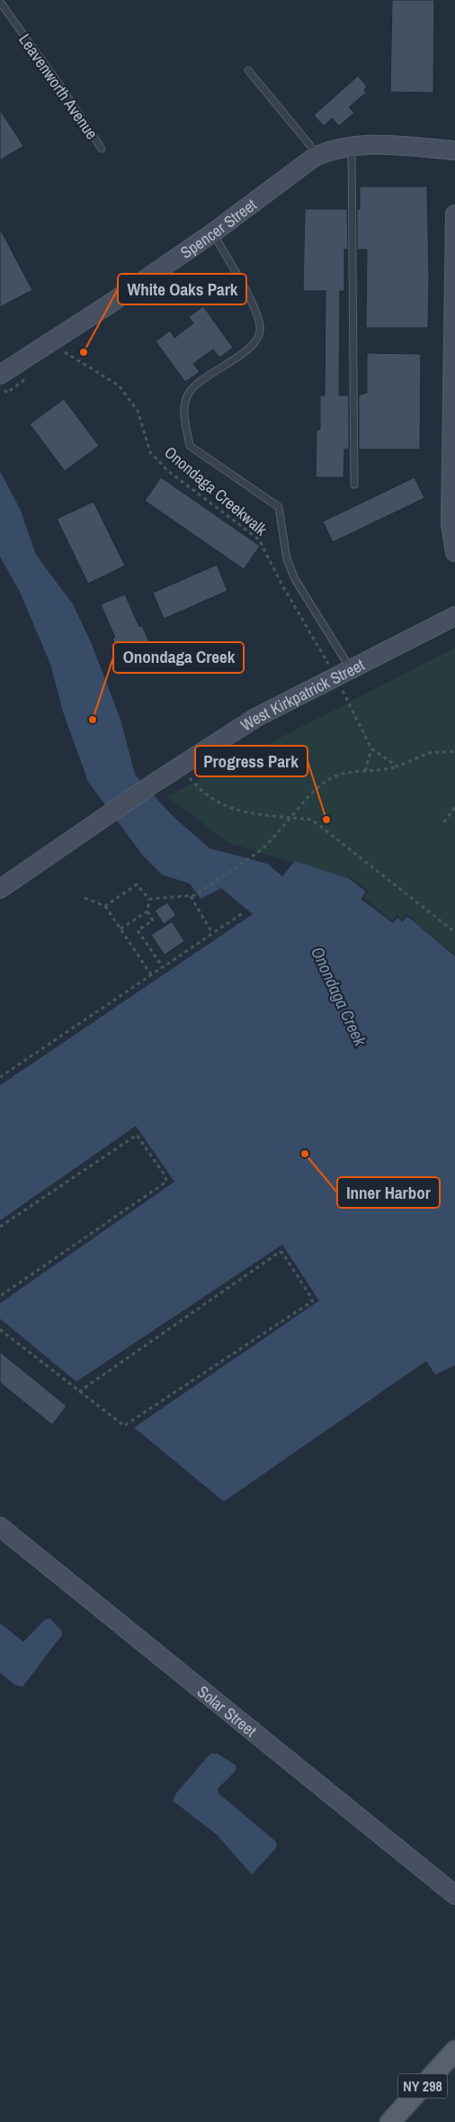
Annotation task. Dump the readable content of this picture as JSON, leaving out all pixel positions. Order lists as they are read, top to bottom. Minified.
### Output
{"streets":{"main road":["NY 298"],"street":["Spencer Street","West Kirkpatrick Street","Solar Street"],"lane":["Leavenworth Avenue"],"path":["Onondaga Creekwalk"]},"crossings":[["Onondaga Creekwalk","West Kirkpatrick Street"]],"water":["Onondaga Creek"],"places":["White Oaks Park","Onondaga Creek","Progress Park","Inner Harbor"]}
